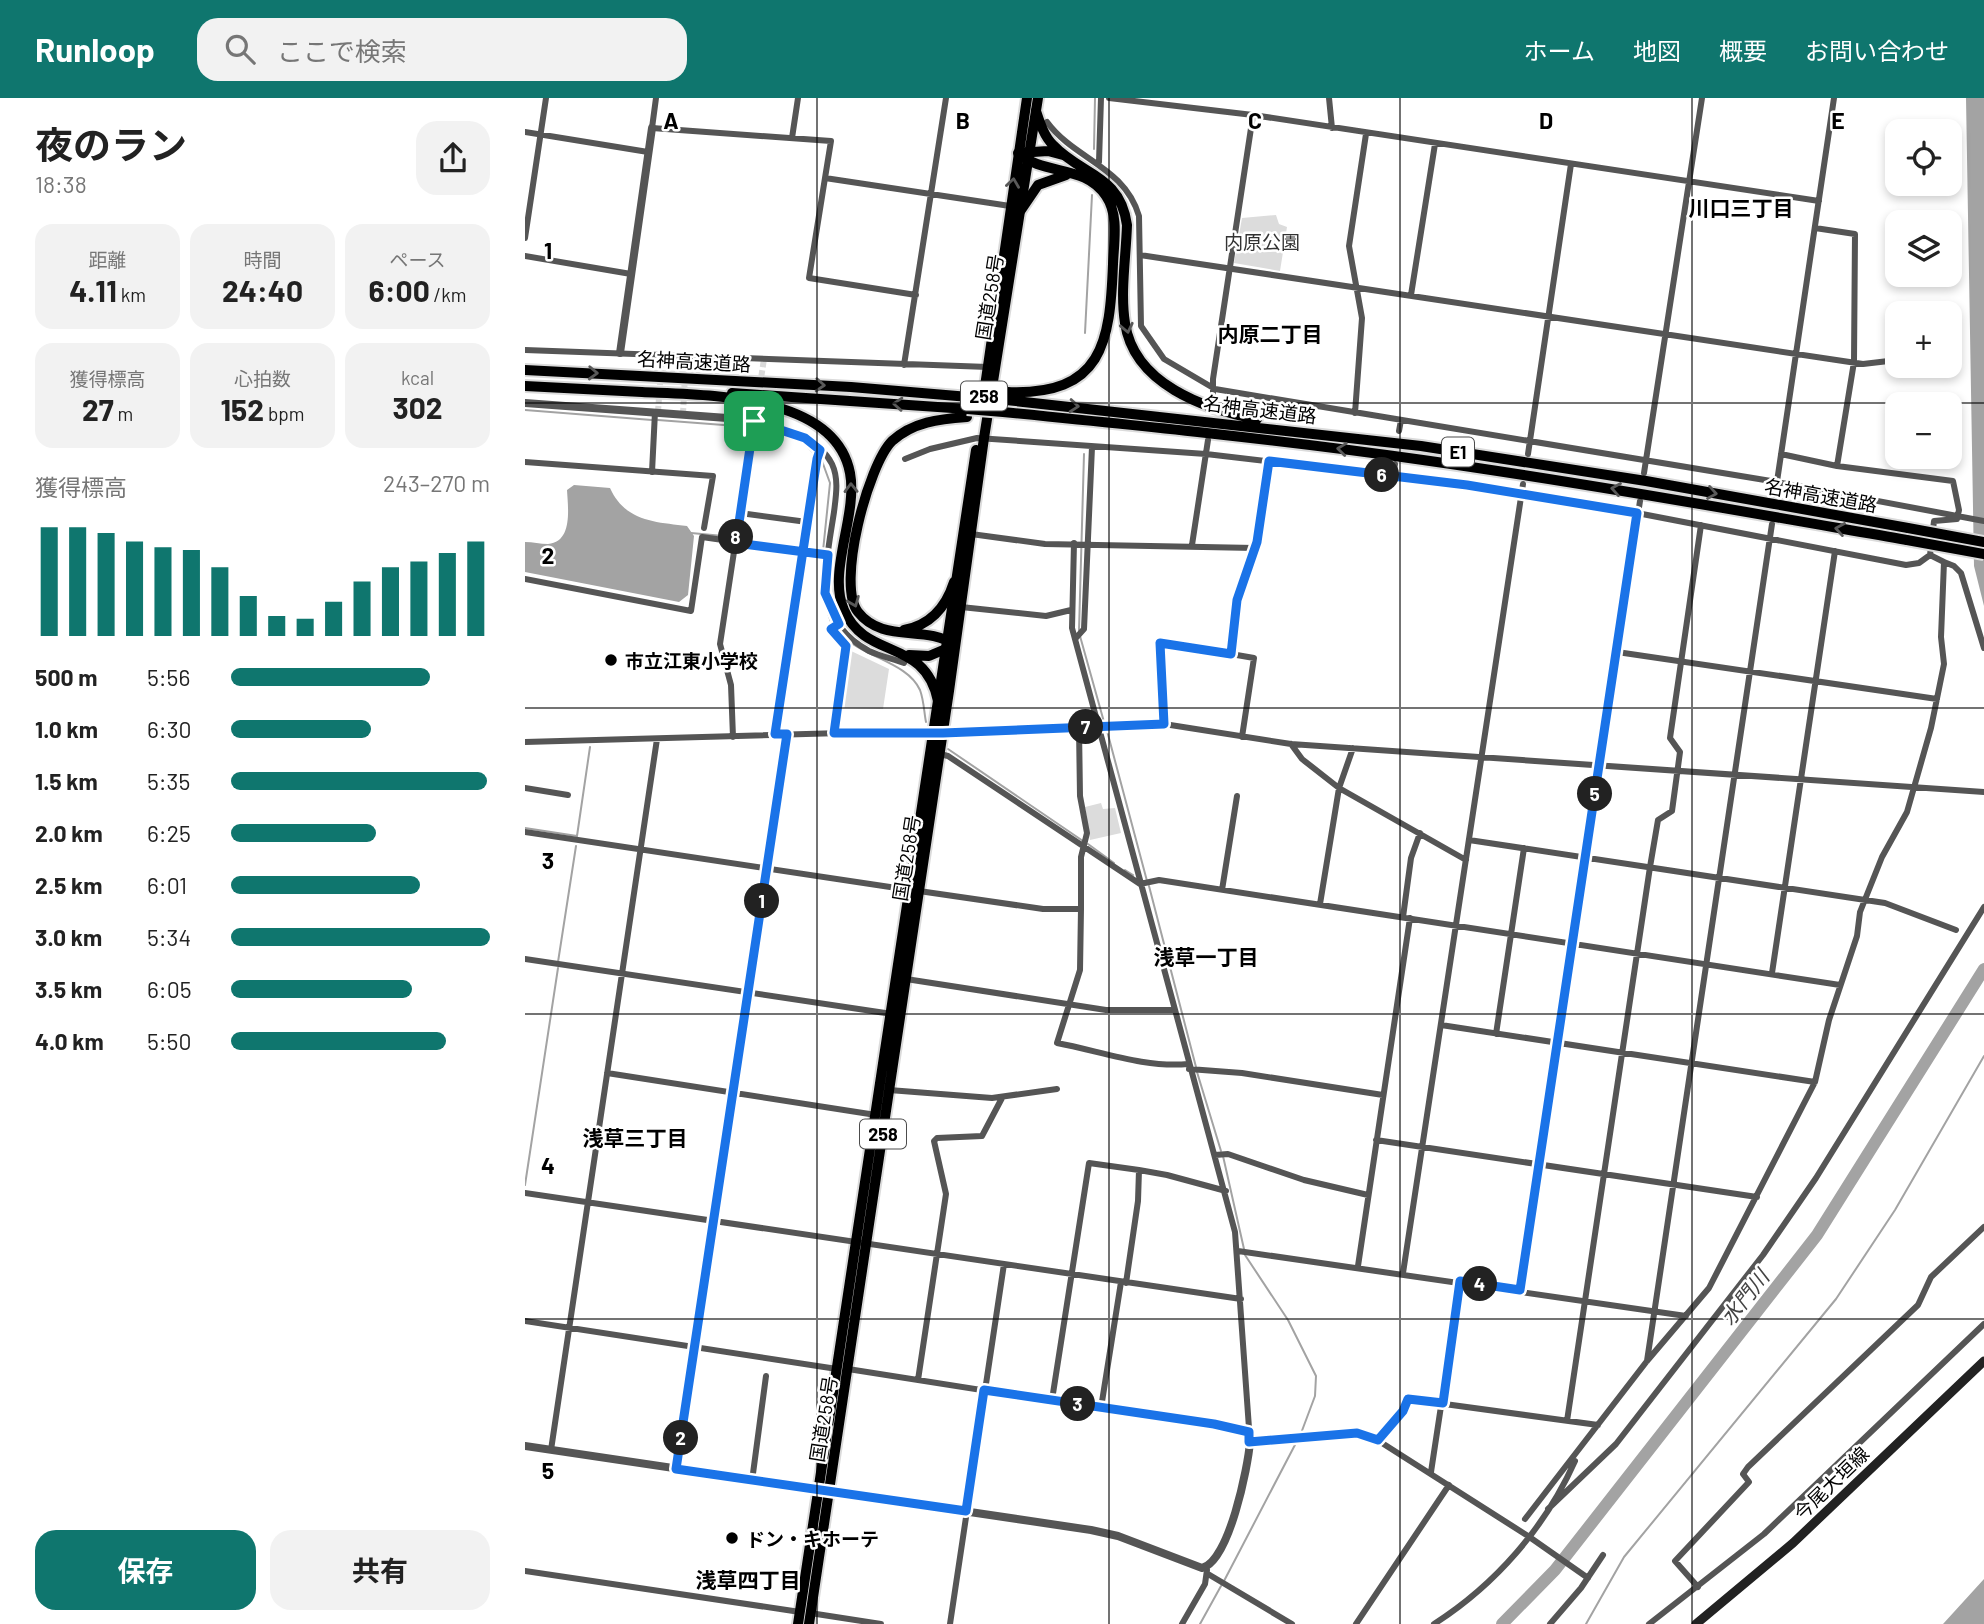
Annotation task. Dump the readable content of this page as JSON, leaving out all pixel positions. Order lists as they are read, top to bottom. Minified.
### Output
{"streets":{"highway":["国道258号","名神高速道路","258","E1"],"main road":["今尾大垣線"]},"districts":["川口三丁目","内原二丁目","浅草一丁目","浅草三丁目","浅草四丁目"],"water":["水門川"],"parks":["内原公園"],"places":["市立江東小学校","ドン・キホーテ"],"page":{"header":"Runloop","search":"ここで検索","nav":["ホーム","地図","概要","お問い合わせ"],"heading":["夜のラン","18:38"],"map_buttons":["+","−"],"stats":[["距離","4.11 km"],["時間","24:40"],["ペース","6:00 /km"],["獲得標高","27 m"],["心拍数","152 bpm"],["kcal","302"]],"chart":["獲得標高","243–270 m"],"pins":["6","8","7","5","1","4","3","2"],"list":[{"name":"500 m","note":"5:56"},{"name":"1.0 km","note":"6:30"},{"name":"1.5 km","note":"5:35"},{"name":"2.0 km","note":"6:25"},{"name":"2.5 km","note":"6:01"},{"name":"3.0 km","note":"5:34"},{"name":"3.5 km","note":"6:05"},{"name":"4.0 km","note":"5:50"}],"buttons":["保存","共有"]},"grid":{"columns":["A","B","C","D","E"],"rows":["1","2","3","4","5"]}}
